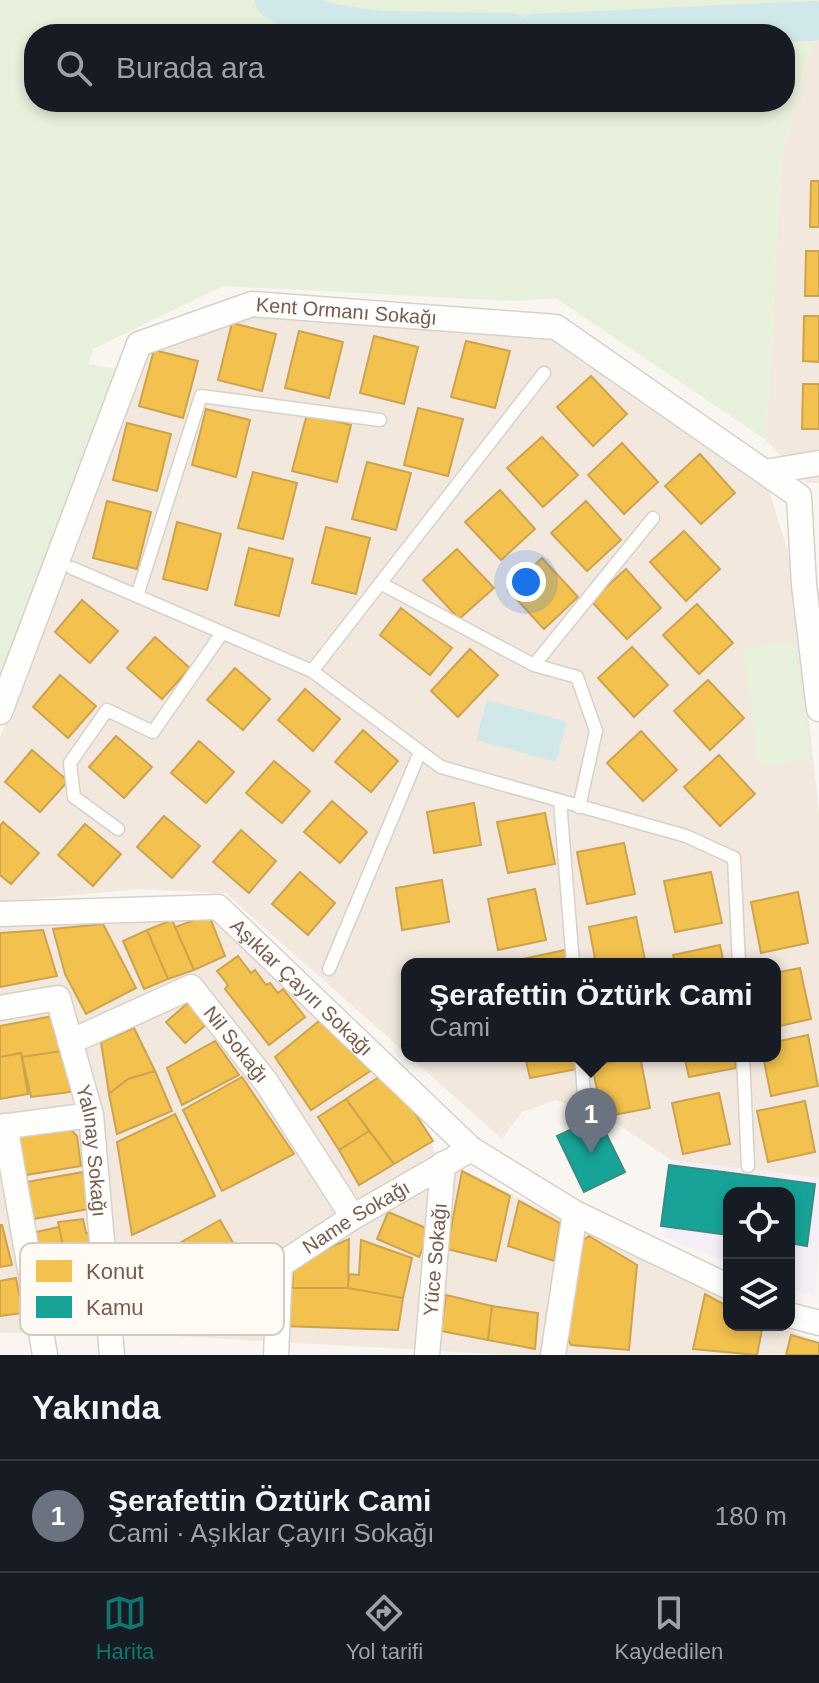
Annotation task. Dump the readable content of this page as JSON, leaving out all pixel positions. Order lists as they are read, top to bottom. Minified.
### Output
{"streets":{"street":["Kent Ormanı Sokağı","Aşıklar Çayırı Sokağı","Nil Sokağı","Yalınay Sokağı","Name Sokağı","Yüce Sokağı"]},"crossings":[["Aşıklar Çayırı Sokağı","Name Sokağı"],["Nil Sokağı","Yalınay Sokağı"],["Nil Sokağı","Name Sokağı"],["Name Sokağı","Yüce Sokağı"]],"legend":["Konut","Kamu"],"page":{"search":"Burada ara","popup":["Şerafettin Öztürk Cami","Cami"],"pins":"1","heading":"Yakında","list":[{"mark":"1","name":"Şerafettin Öztürk Cami","note":"Cami · Aşıklar Çayırı Sokağı","value":"180 m"}],"nav":["Harita","Yol tarifi","Kaydedilen"]}}
